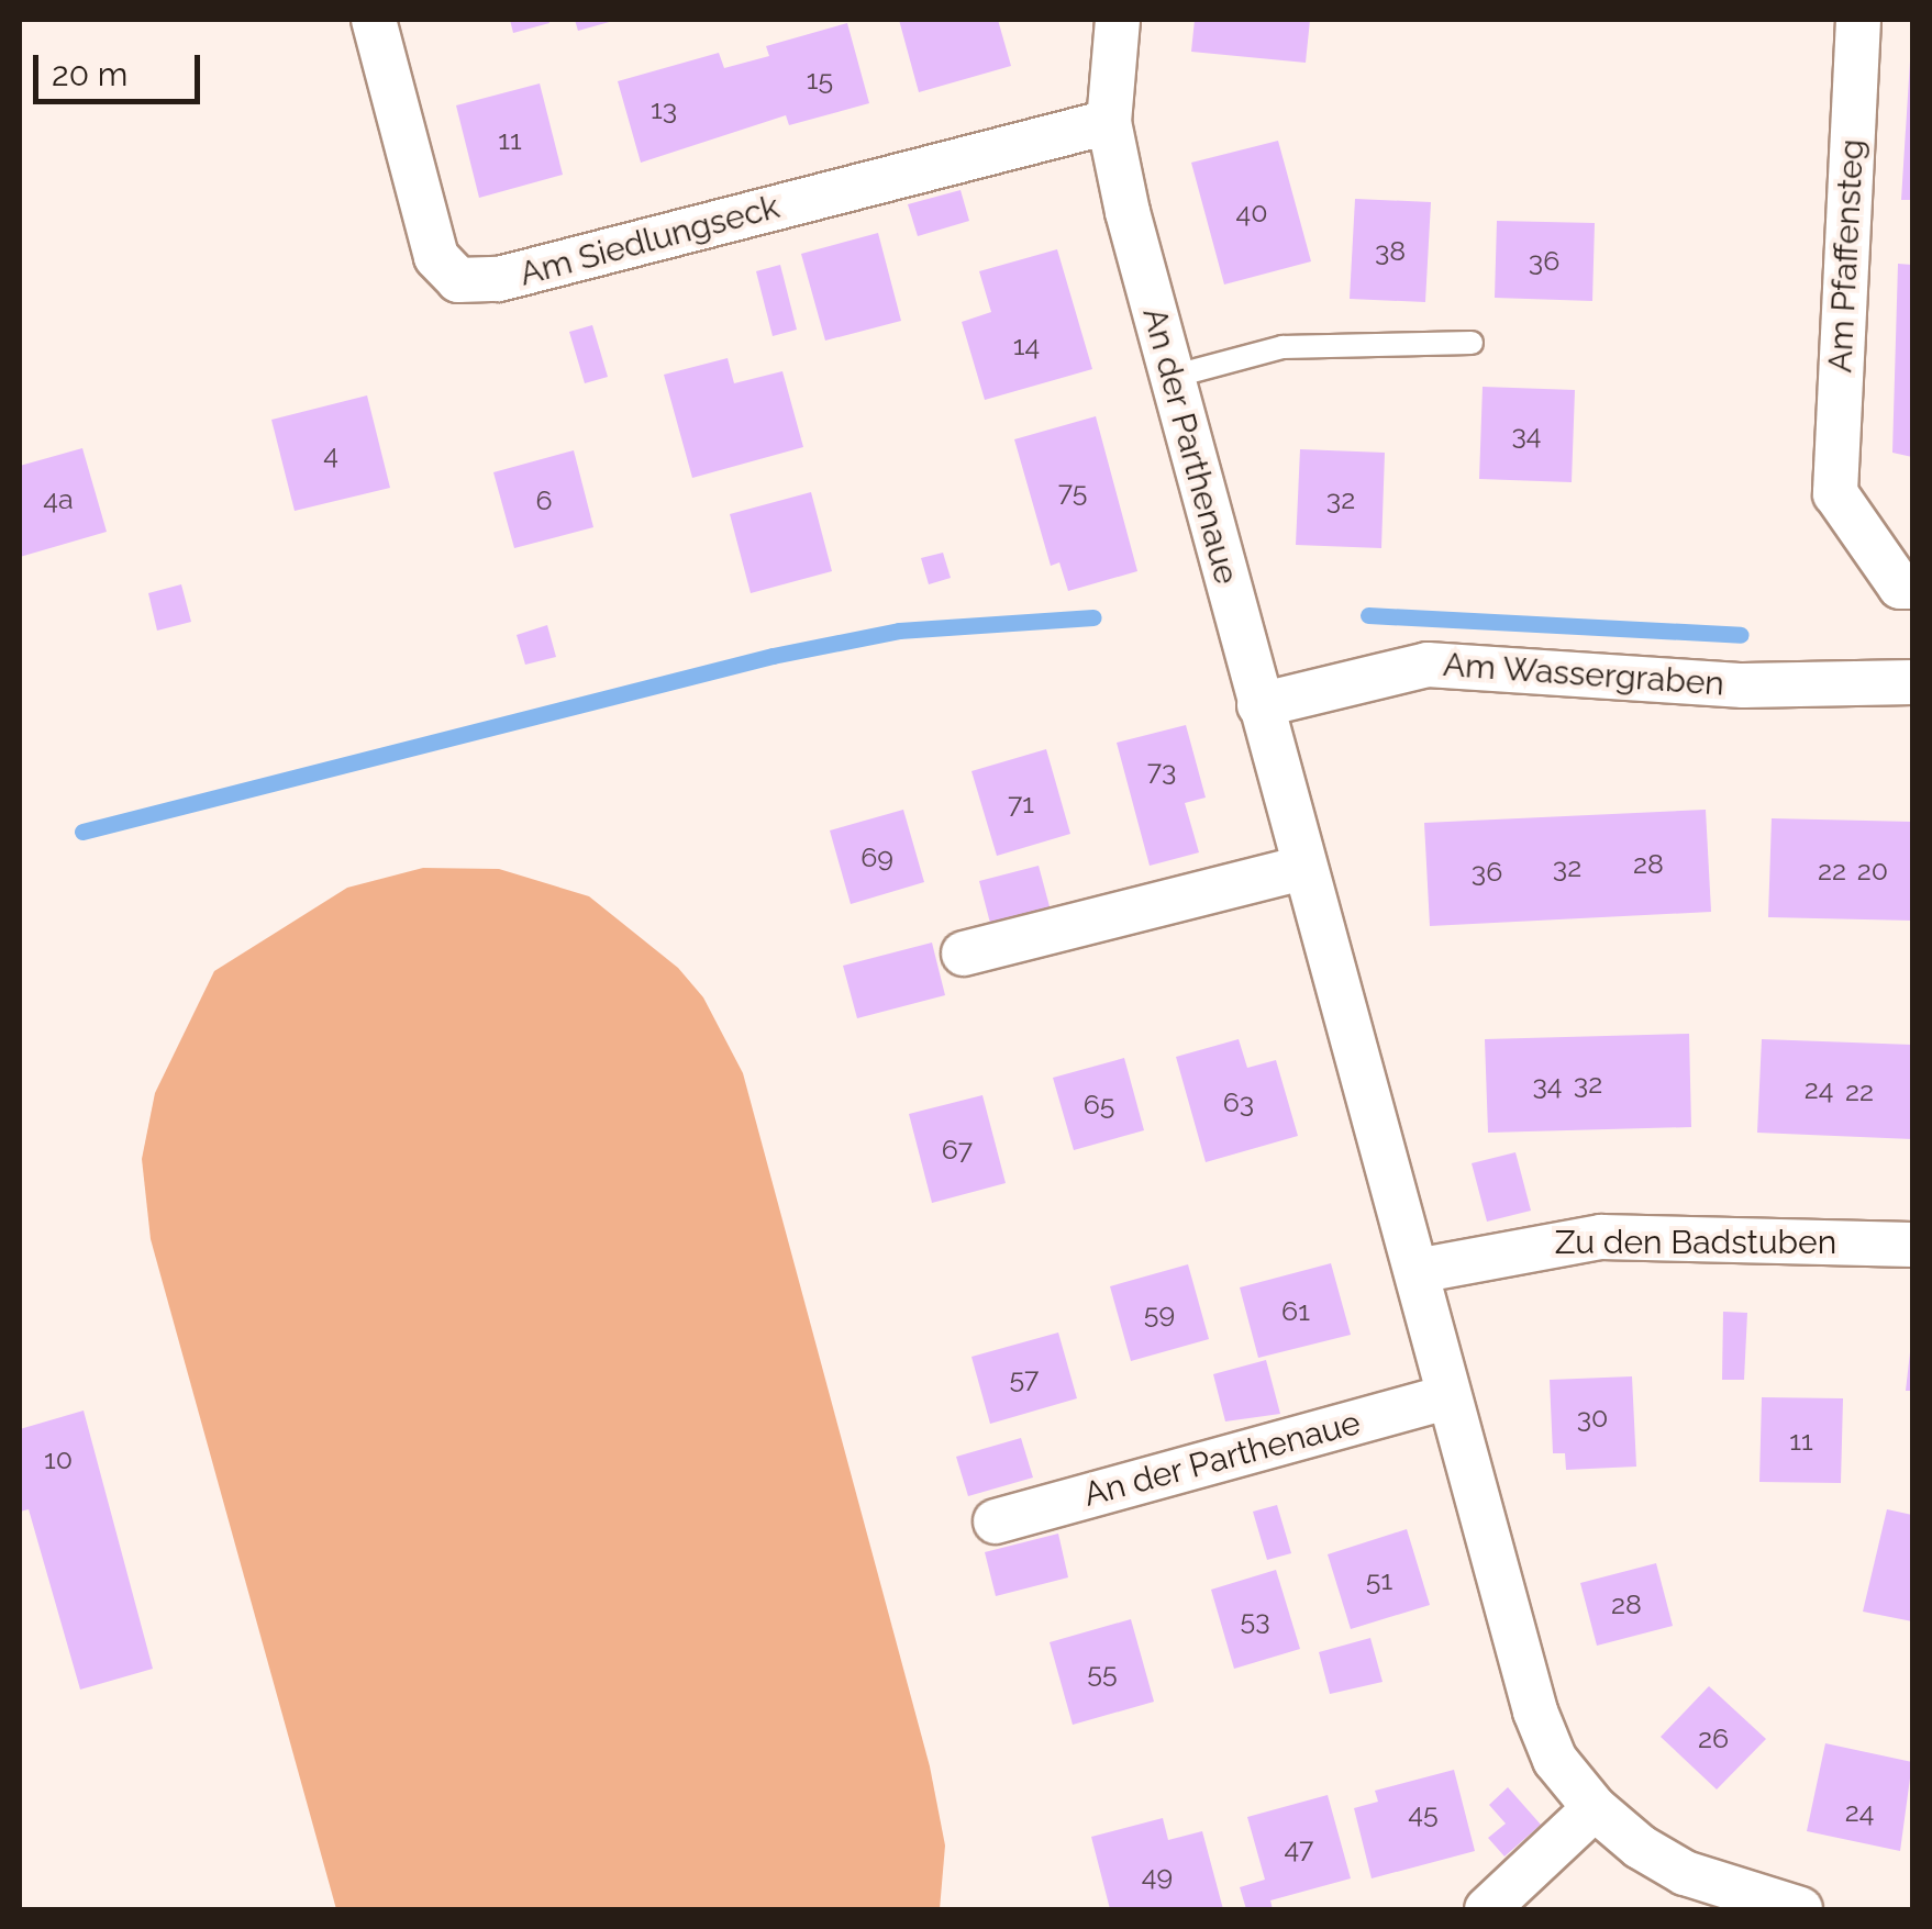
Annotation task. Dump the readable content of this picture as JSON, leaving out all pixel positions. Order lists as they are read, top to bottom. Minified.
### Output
{"streets":{"street":["Am Siedlungseck","Am Pfaffensteg","An der Parthenaue","Am Wassergraben","Zu den Badstuben"]},"crossings":[["Am Siedlungseck","An der Parthenaue"],["An der Parthenaue","Am Wassergraben"],["An der Parthenaue","Zu den Badstuben"]],"house_numbers":["15","13","11","40","38","36","14","34","4","75","4a","32","6","73","71","69","28","32","22","20","36","32","34","24","22","63","65","67","61","59","57","30","11","10","51","28","53","55","26","24","45","47","49"],"scale_bar":"20 m"}
